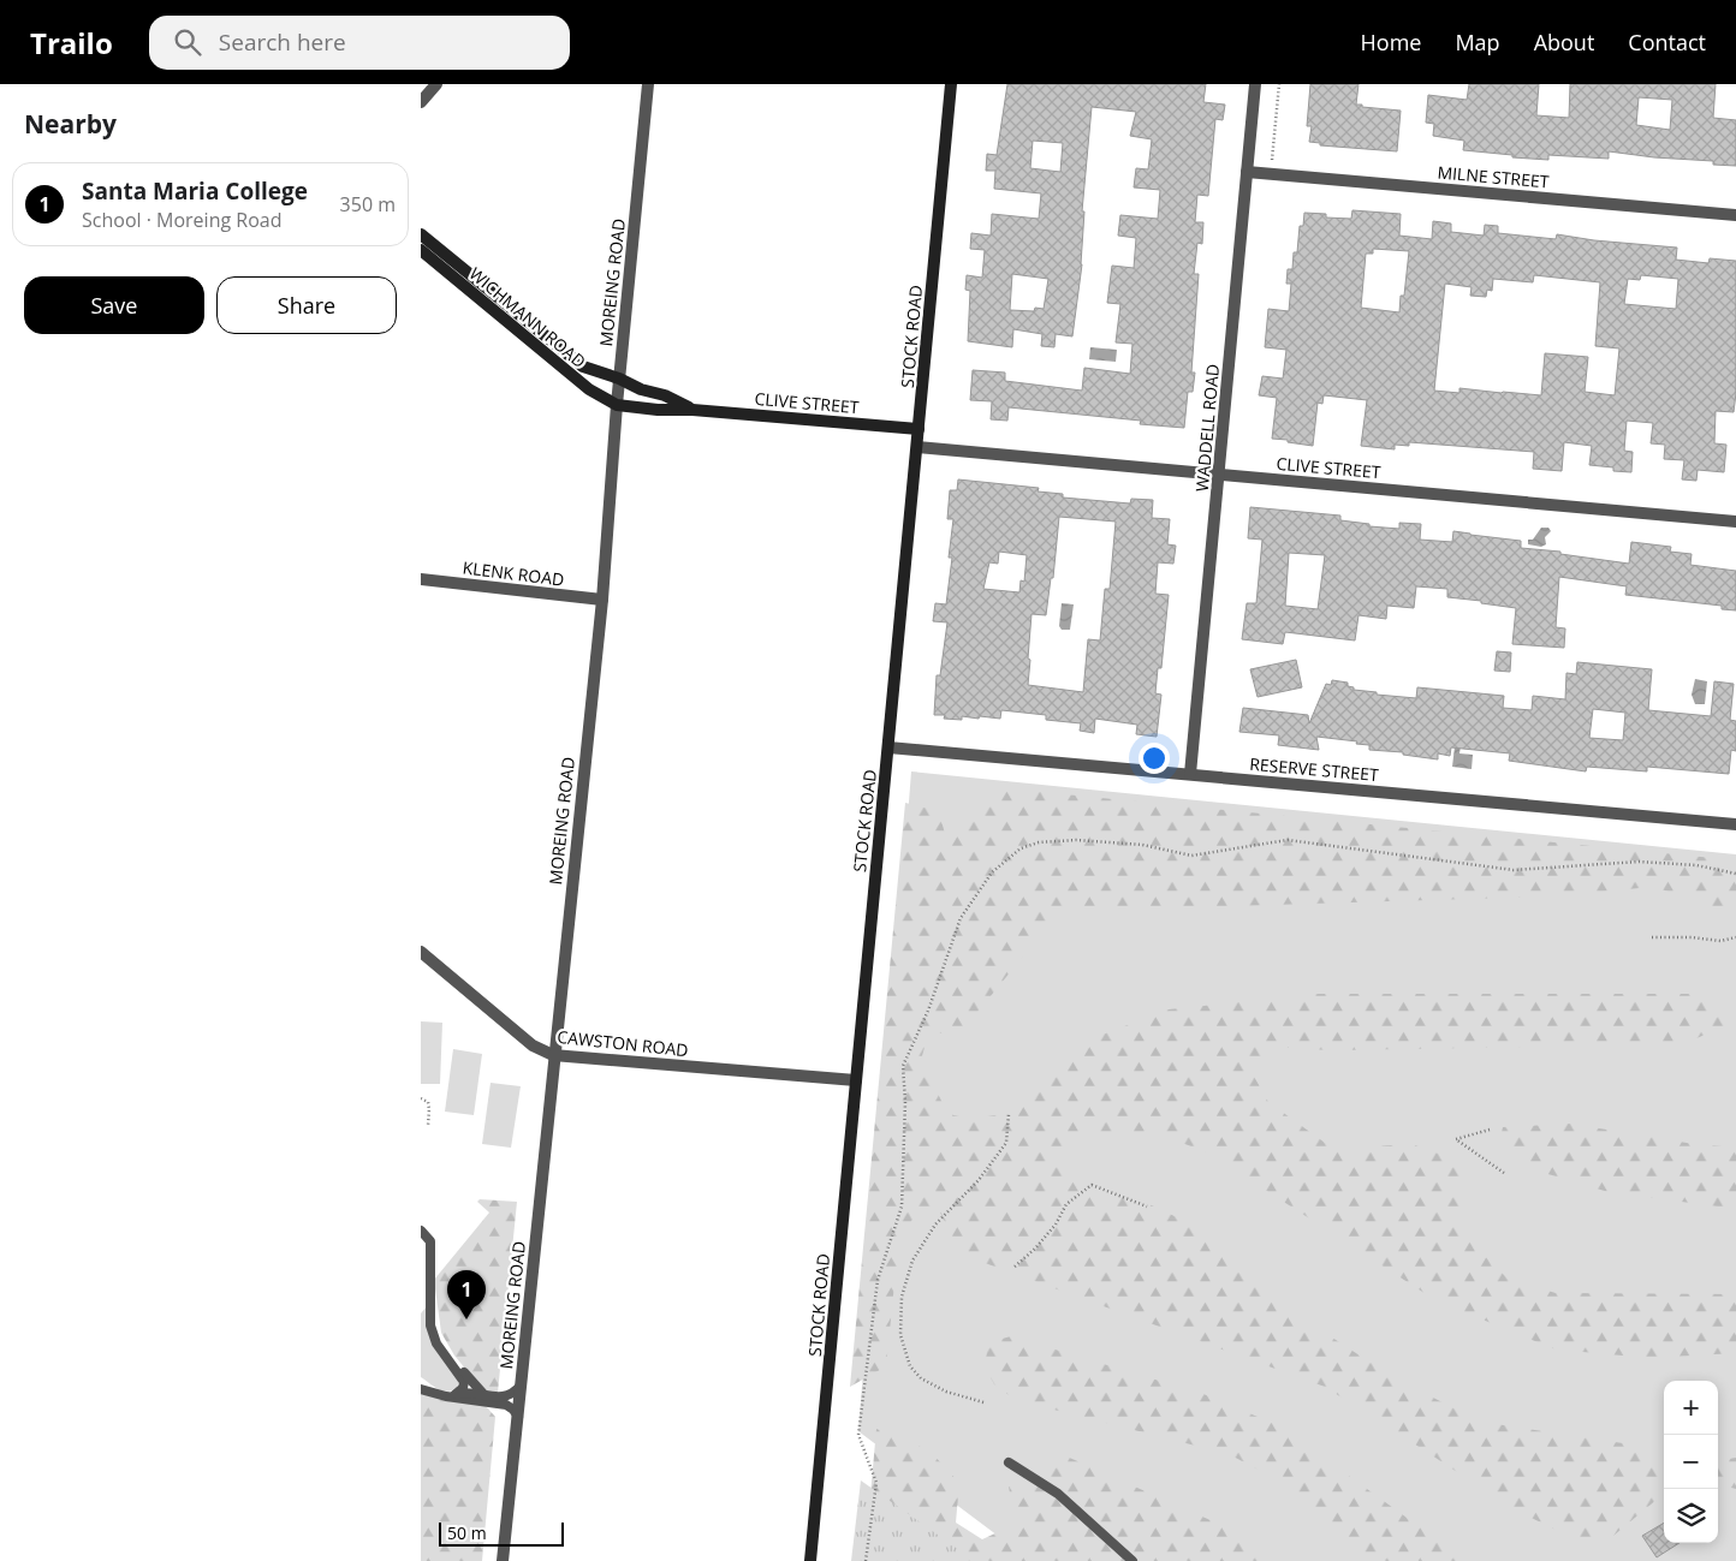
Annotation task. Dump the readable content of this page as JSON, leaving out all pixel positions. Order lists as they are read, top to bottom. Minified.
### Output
{"streets":{"street":["MILNE STREET","MOREING ROAD","WICHMANN ROAD","STOCK ROAD","CLIVE STREET","WADDELL ROAD","KLENK ROAD","RESERVE STREET","CAWSTON ROAD"]},"crossings":[["MILNE STREET","WADDELL ROAD"],["MOREING ROAD","WICHMANN ROAD"],["MOREING ROAD","CLIVE STREET"],["MOREING ROAD","KLENK ROAD"],["MOREING ROAD","CAWSTON ROAD"],["WICHMANN ROAD","CLIVE STREET"],["STOCK ROAD","CLIVE STREET"],["STOCK ROAD","RESERVE STREET"],["STOCK ROAD","CAWSTON ROAD"],["CLIVE STREET","WADDELL ROAD"],["WADDELL ROAD","RESERVE STREET"]],"scale_bar":"50 m","page":{"header":"Trailo","search":"Search here","nav":["Home","Map","About","Contact"],"heading":"Nearby","list":[{"mark":"1","name":"Santa Maria College","note":"School · Moreing Road","value":"350 m"}],"buttons":["Save","Share"],"pins":"1","map_buttons":["+","−"],"scale":"50 m"}}
